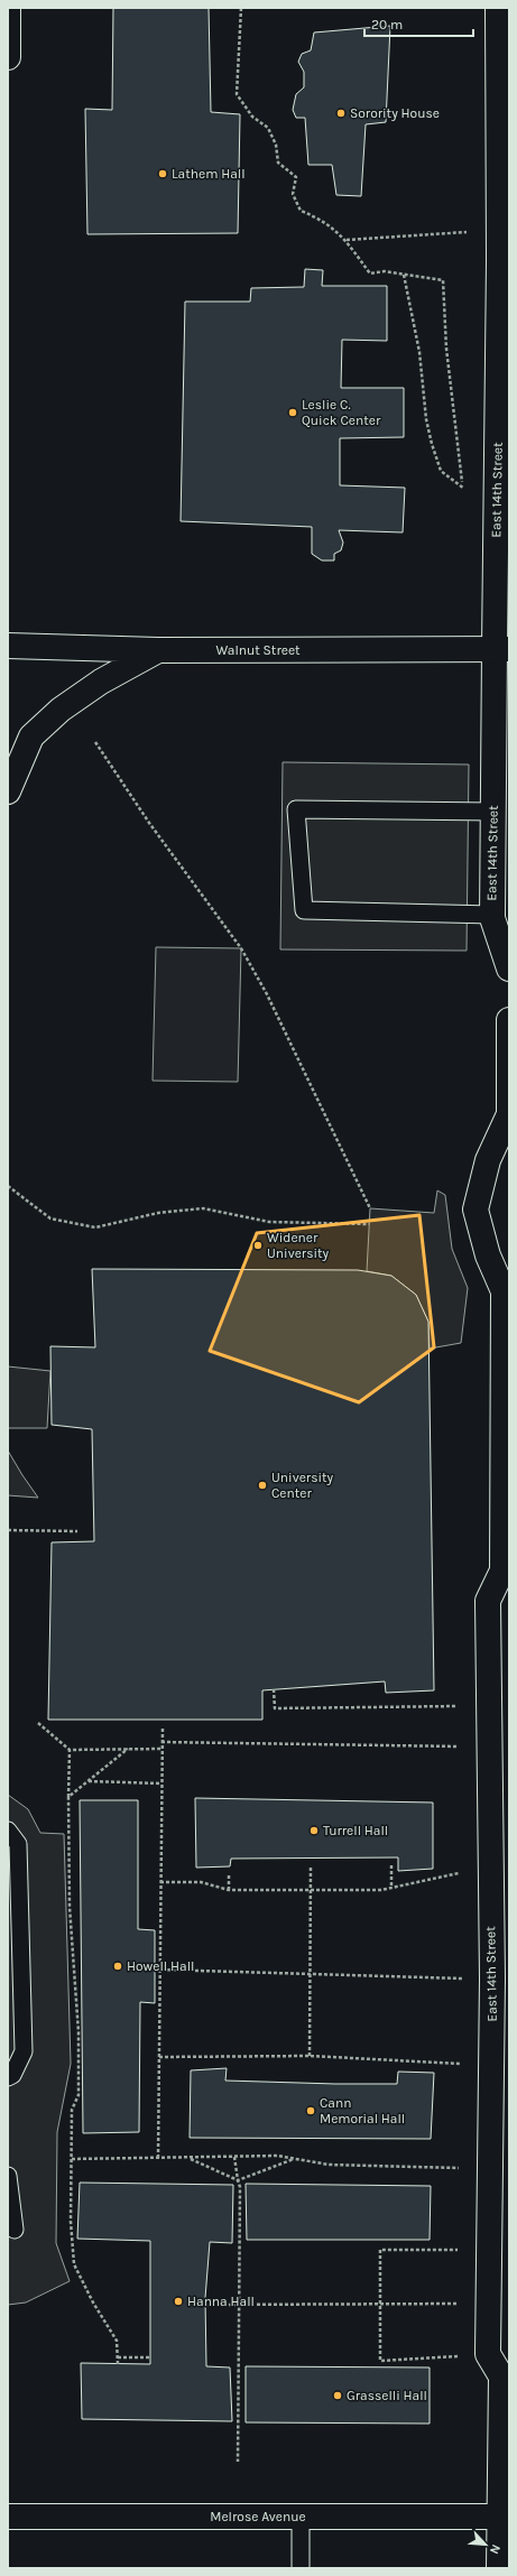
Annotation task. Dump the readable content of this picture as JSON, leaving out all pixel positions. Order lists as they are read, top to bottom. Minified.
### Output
{"streets":{"street":["East 14th Street","Walnut Street","Melrose Avenue"]},"crossings":[["East 14th Street","Walnut Street"],["East 14th Street","Melrose Avenue"]],"places":["Sorority House","Lathem Hall","Leslie C. Quick Center","Widener University","University Center","Turrell Hall","Howell Hall","Cann Memorial Hall","Hanna Hall","Grasselli Hall"],"scale_bar":"20 m","north":"bottom right"}
